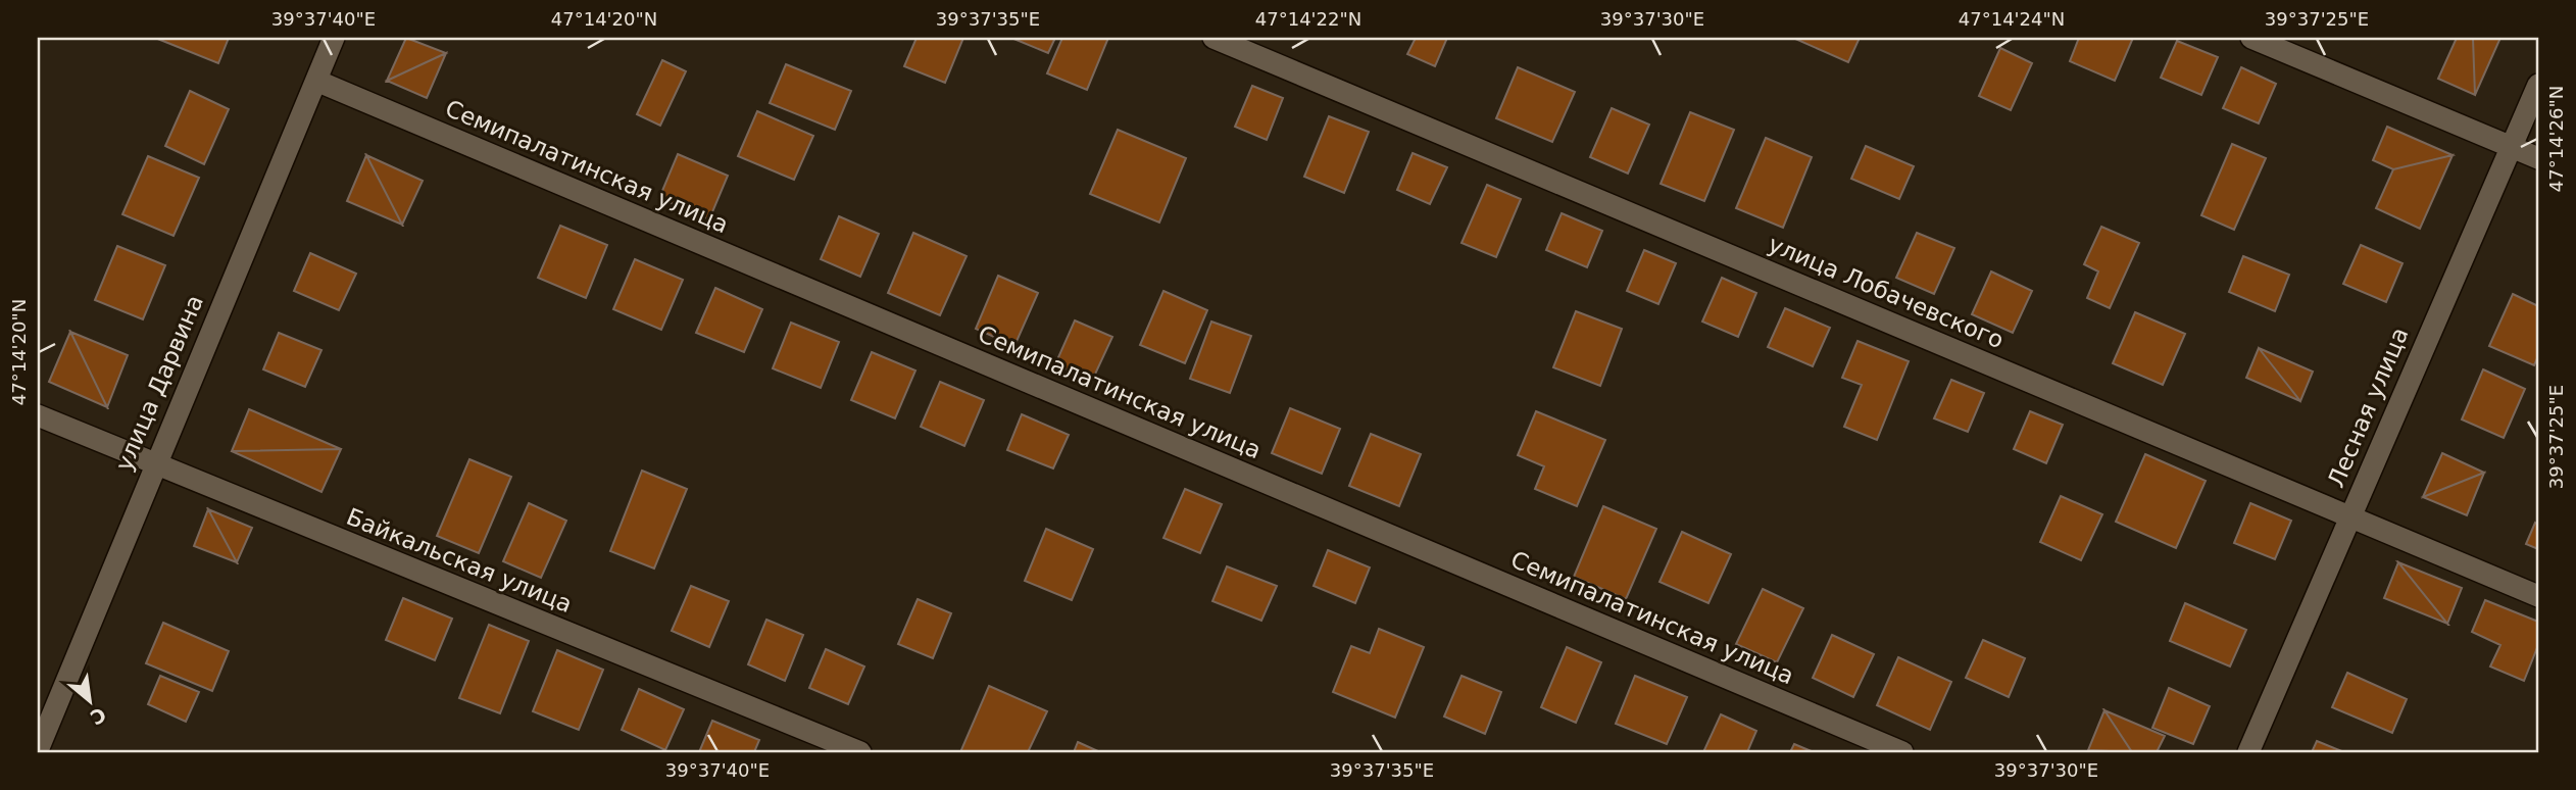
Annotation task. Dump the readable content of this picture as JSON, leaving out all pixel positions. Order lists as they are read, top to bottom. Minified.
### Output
{"streets":{"street":["Семипалатинская улица","улица Лобачевского","улица Дарвина","Лесная улица","Байкальская улица"]},"crossings":[["Семипалатинская улица","улица Дарвина"],["улица Лобачевского","Лесная улица"],["улица Дарвина","Байкальская улица"]],"north":"bottom right","coordinates":["39°37'40\"E","47°14'20\"N","39°37'35\"E","47°14'22\"N","39°37'30\"E","47°14'24\"N","39°37'25\"E","47°14'26\"N"]}
